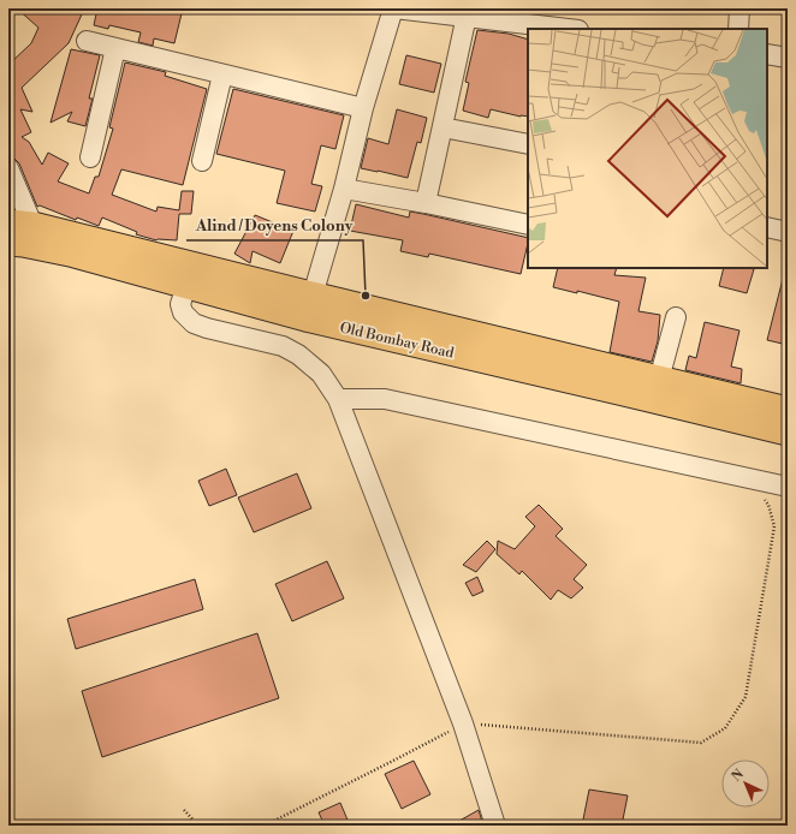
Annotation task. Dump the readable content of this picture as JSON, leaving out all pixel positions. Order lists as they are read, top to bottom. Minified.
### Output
{"streets":{"main road":["Old Bombay Road"]},"places":["Alind / Doyens Colony"],"north":"top left"}
